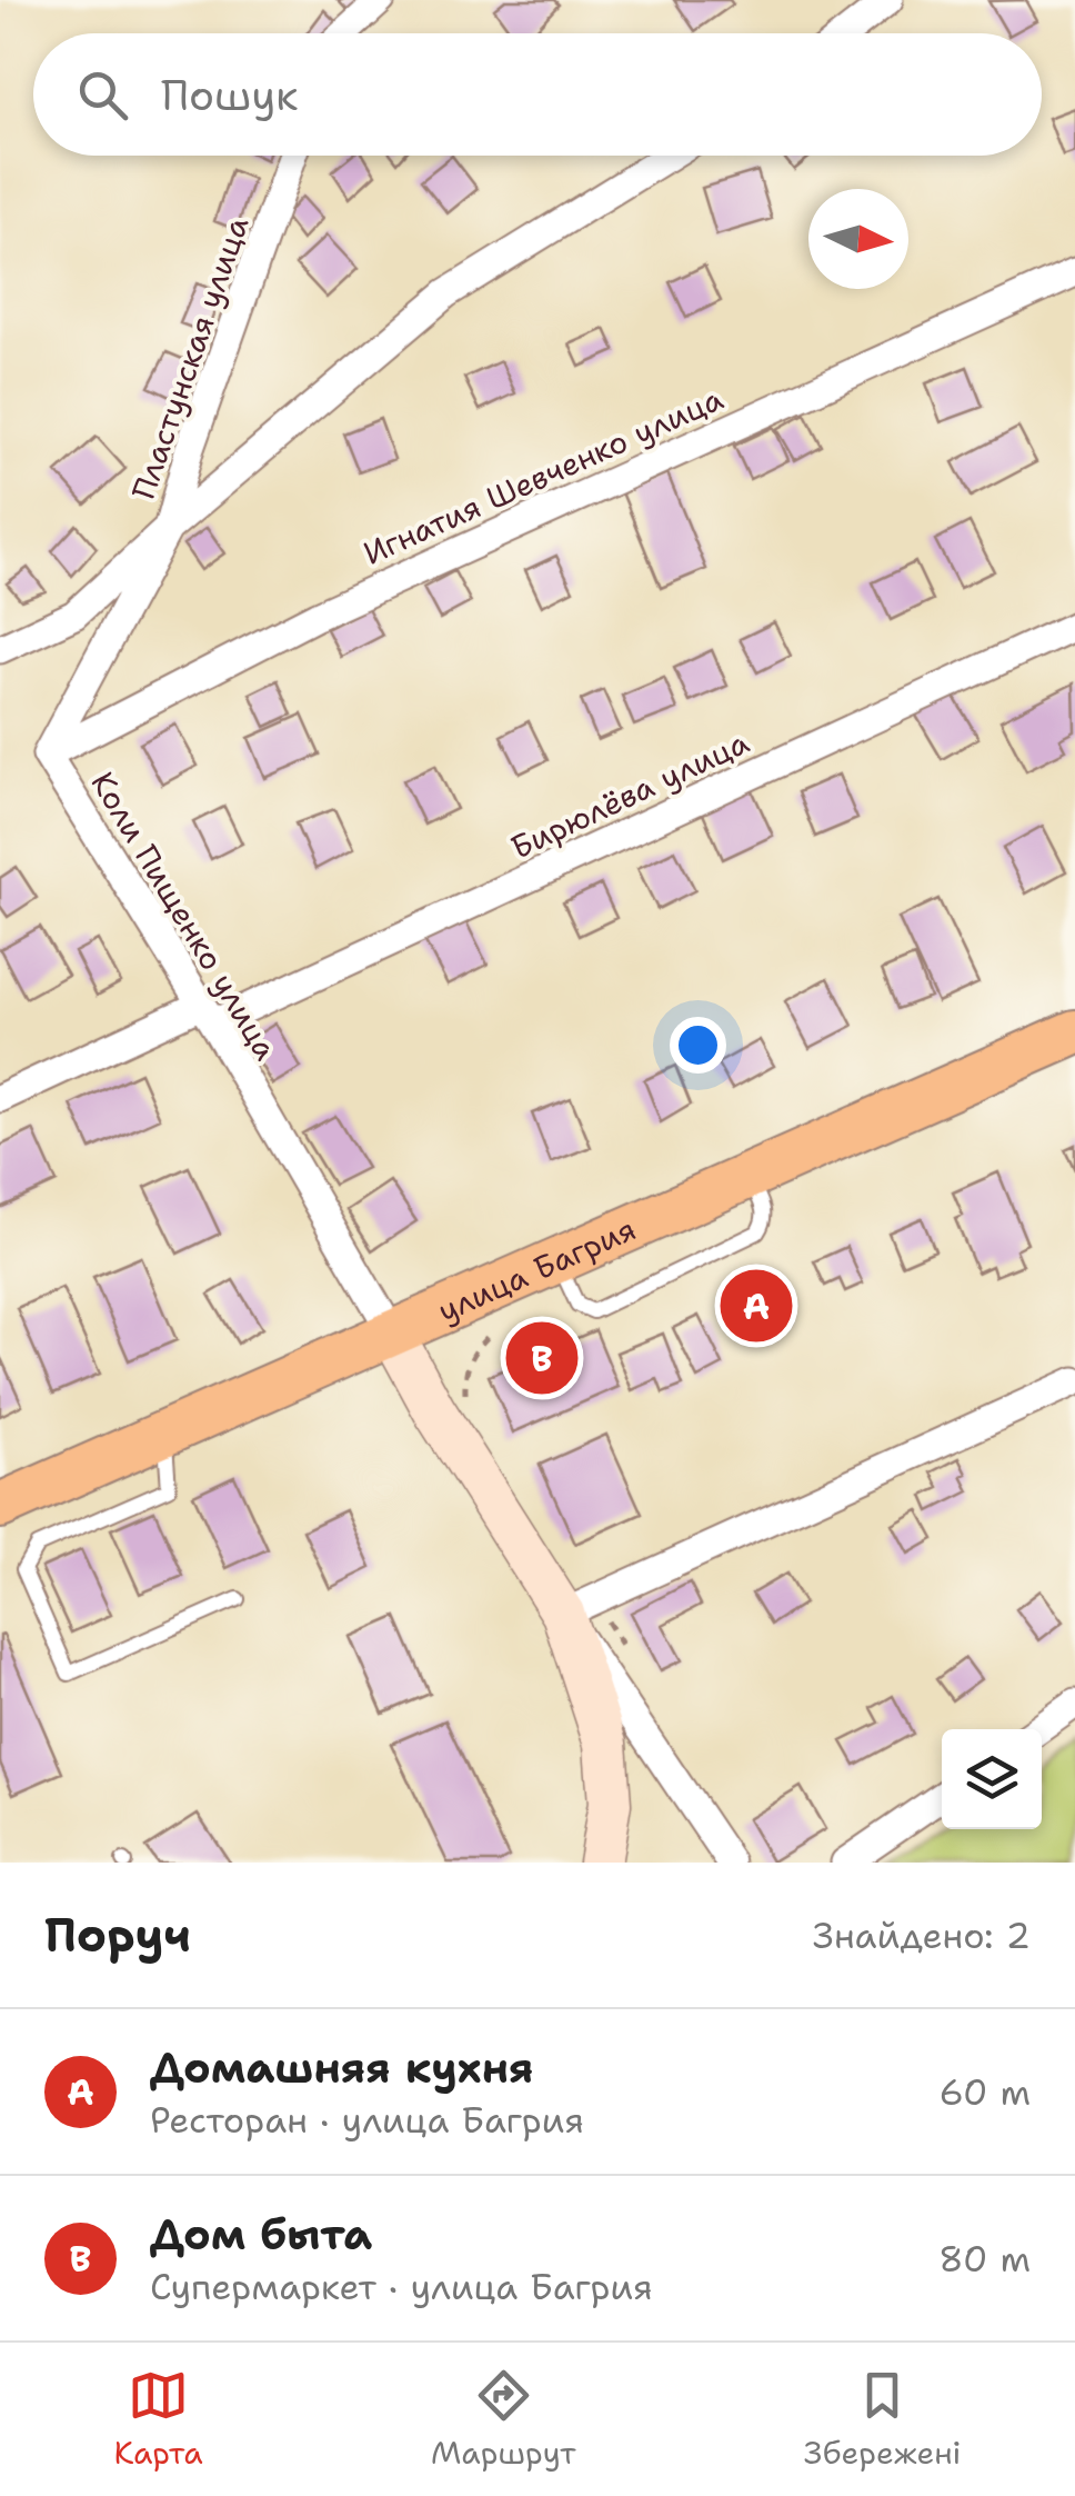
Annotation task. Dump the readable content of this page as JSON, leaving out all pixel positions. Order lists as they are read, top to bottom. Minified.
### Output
{"streets":{"main road":["улица Багрия"],"street":["Пластунская улица","Игнатия Шевченко улица","Бирюлёва улица","Коли Пищенко улица"]},"crossings":[["Игнатия Шевченко улица","Коли Пищенко улица"],["Бирюлёва улица","Коли Пищенко улица"],["Коли Пищенко улица","улица Багрия"]],"north":"right","page":{"search":"Пошук","pins":["A","B"],"heading":["Поруч","Знайдено: 2"],"list":[{"mark":"A","name":"Домашняя кухня","note":"Ресторан · улица Багрия","value":"60 m"},{"mark":"B","name":"Дом быта","note":"Супермаркет · улица Багрия","value":"80 m"}],"nav":["Карта","Маршрут","Збережені"]}}
